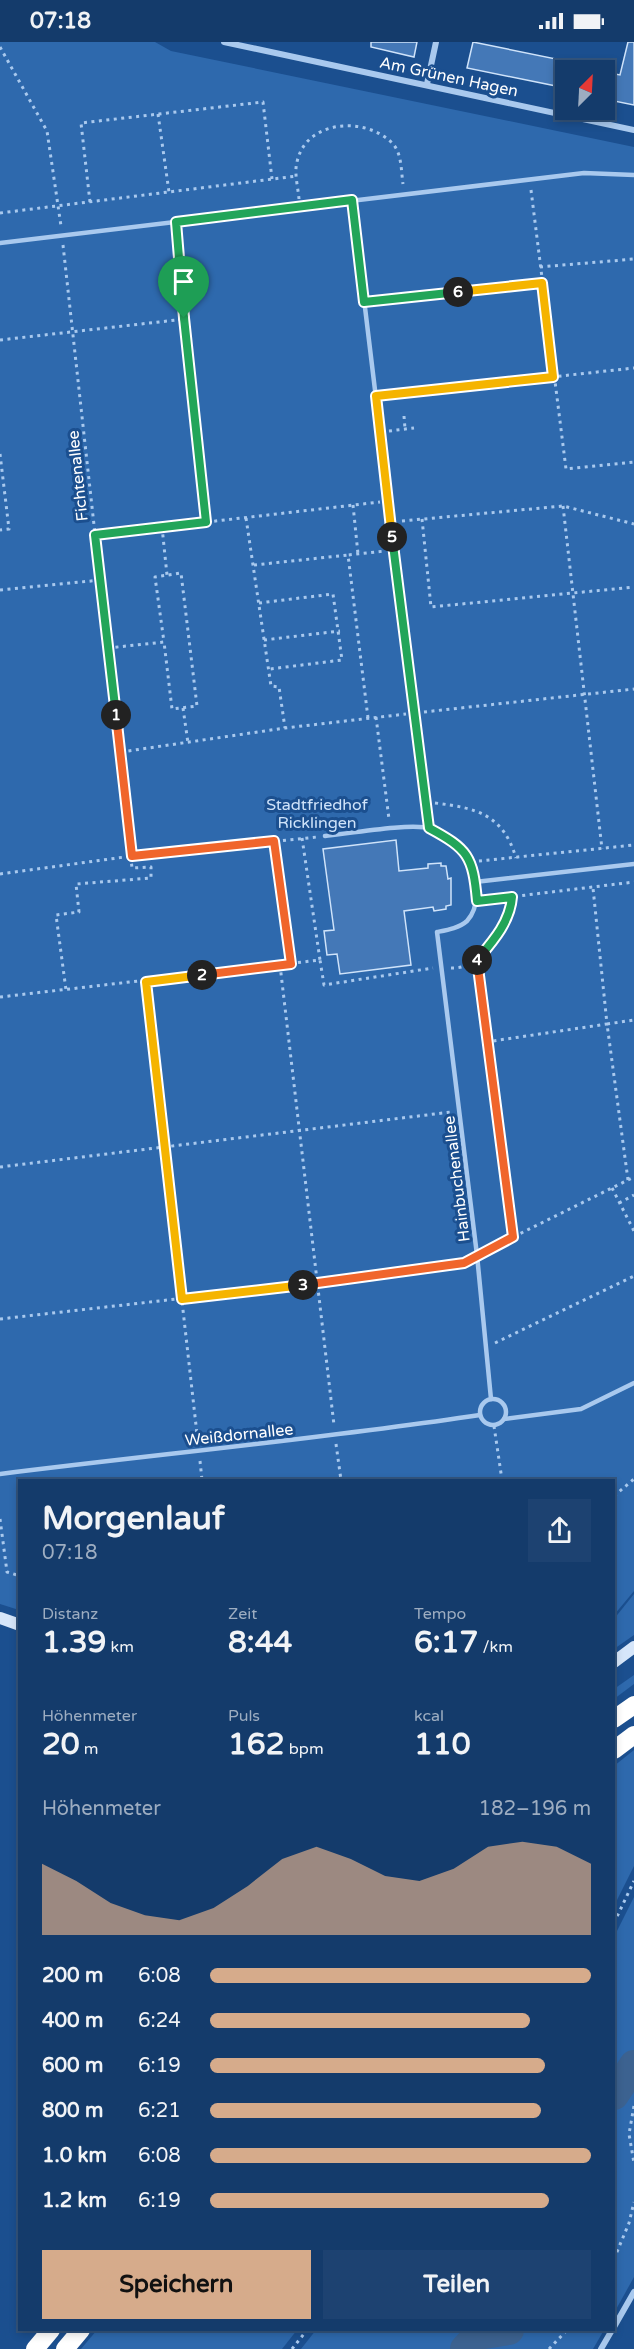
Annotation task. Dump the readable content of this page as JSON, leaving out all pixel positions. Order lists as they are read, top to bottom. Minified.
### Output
{"streets":{"street":["Am Grünen Hagen"],"lane":["Hainbuchenallee","Weißdornallee"],"path":["Fichtenallee"]},"crossings":[["Hainbuchenallee","Weißdornallee"]],"parks":["Stadtfriedhof Ricklingen"],"north":"top right","page":{"status":"07:18","pins":["6","5","1","4","2","3"],"heading":["Morgenlauf","07:18"],"stats":[["Distanz","1.39 km"],["Zeit","8:44"],["Tempo","6:17 /km"],["Höhenmeter","20 m"],["Puls","162 bpm"],["kcal","110"]],"chart":["Höhenmeter","182–196 m"],"list":[{"name":"200 m","note":"6:08"},{"name":"400 m","note":"6:24"},{"name":"600 m","note":"6:19"},{"name":"800 m","note":"6:21"},{"name":"1.0 km","note":"6:08"},{"name":"1.2 km","note":"6:19"}],"buttons":["Speichern","Teilen"]}}
